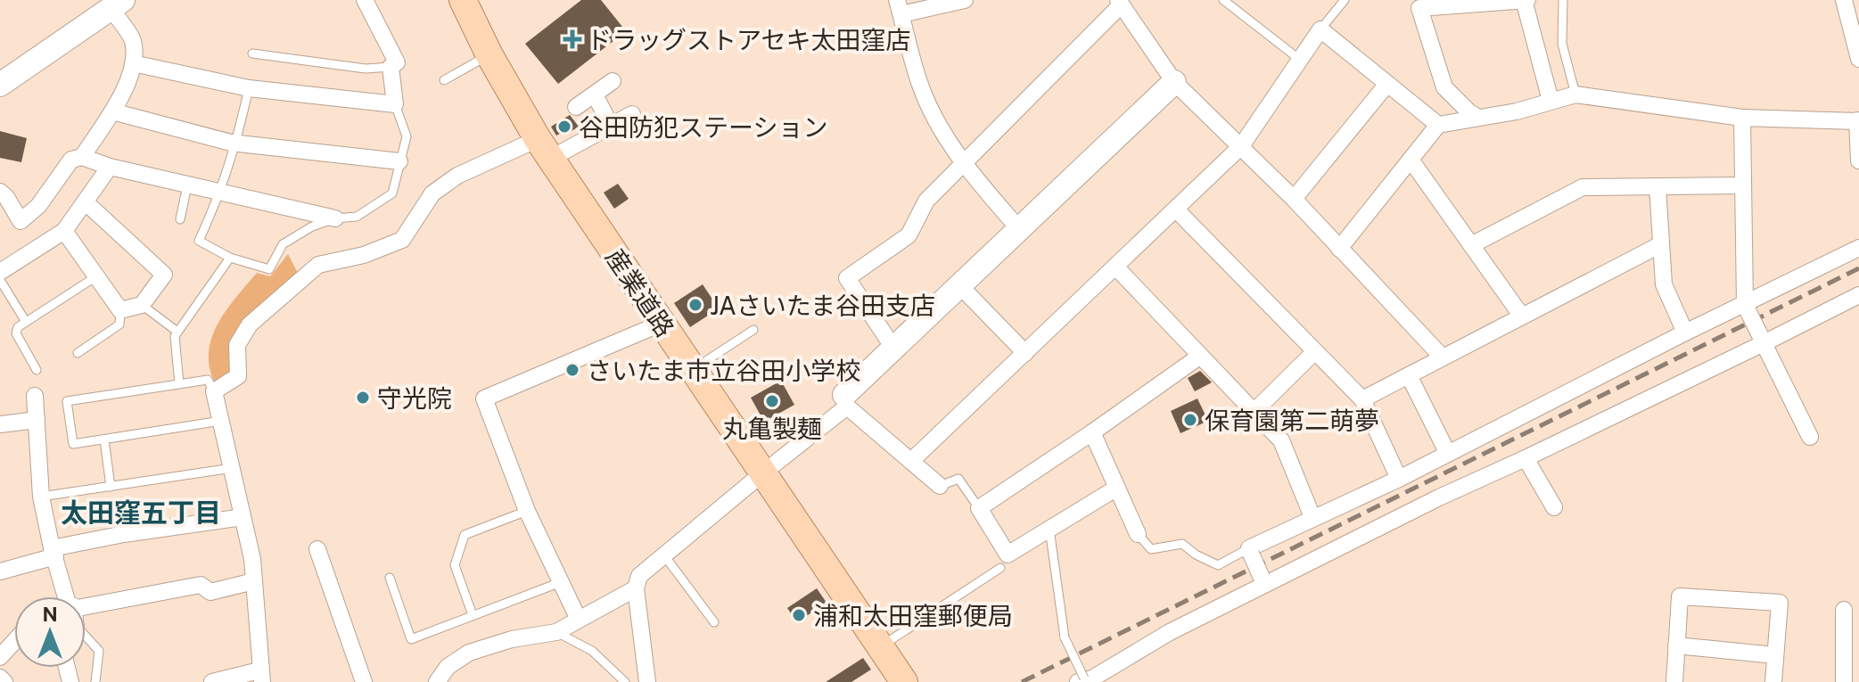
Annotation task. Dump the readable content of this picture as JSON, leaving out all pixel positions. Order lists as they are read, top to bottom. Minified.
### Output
{"streets":{"main road":["産業道路"]},"districts":["太田窪五丁目"],"places":{"health":["ドラッグストアセキ太田窪店"],"other":["谷田防犯ステーション","JAさいたま谷田支店","さいたま市立谷田小学校","守光院","丸亀製麺","保育園第二萌夢","浦和太田窪郵便局"]},"north":"top"}
